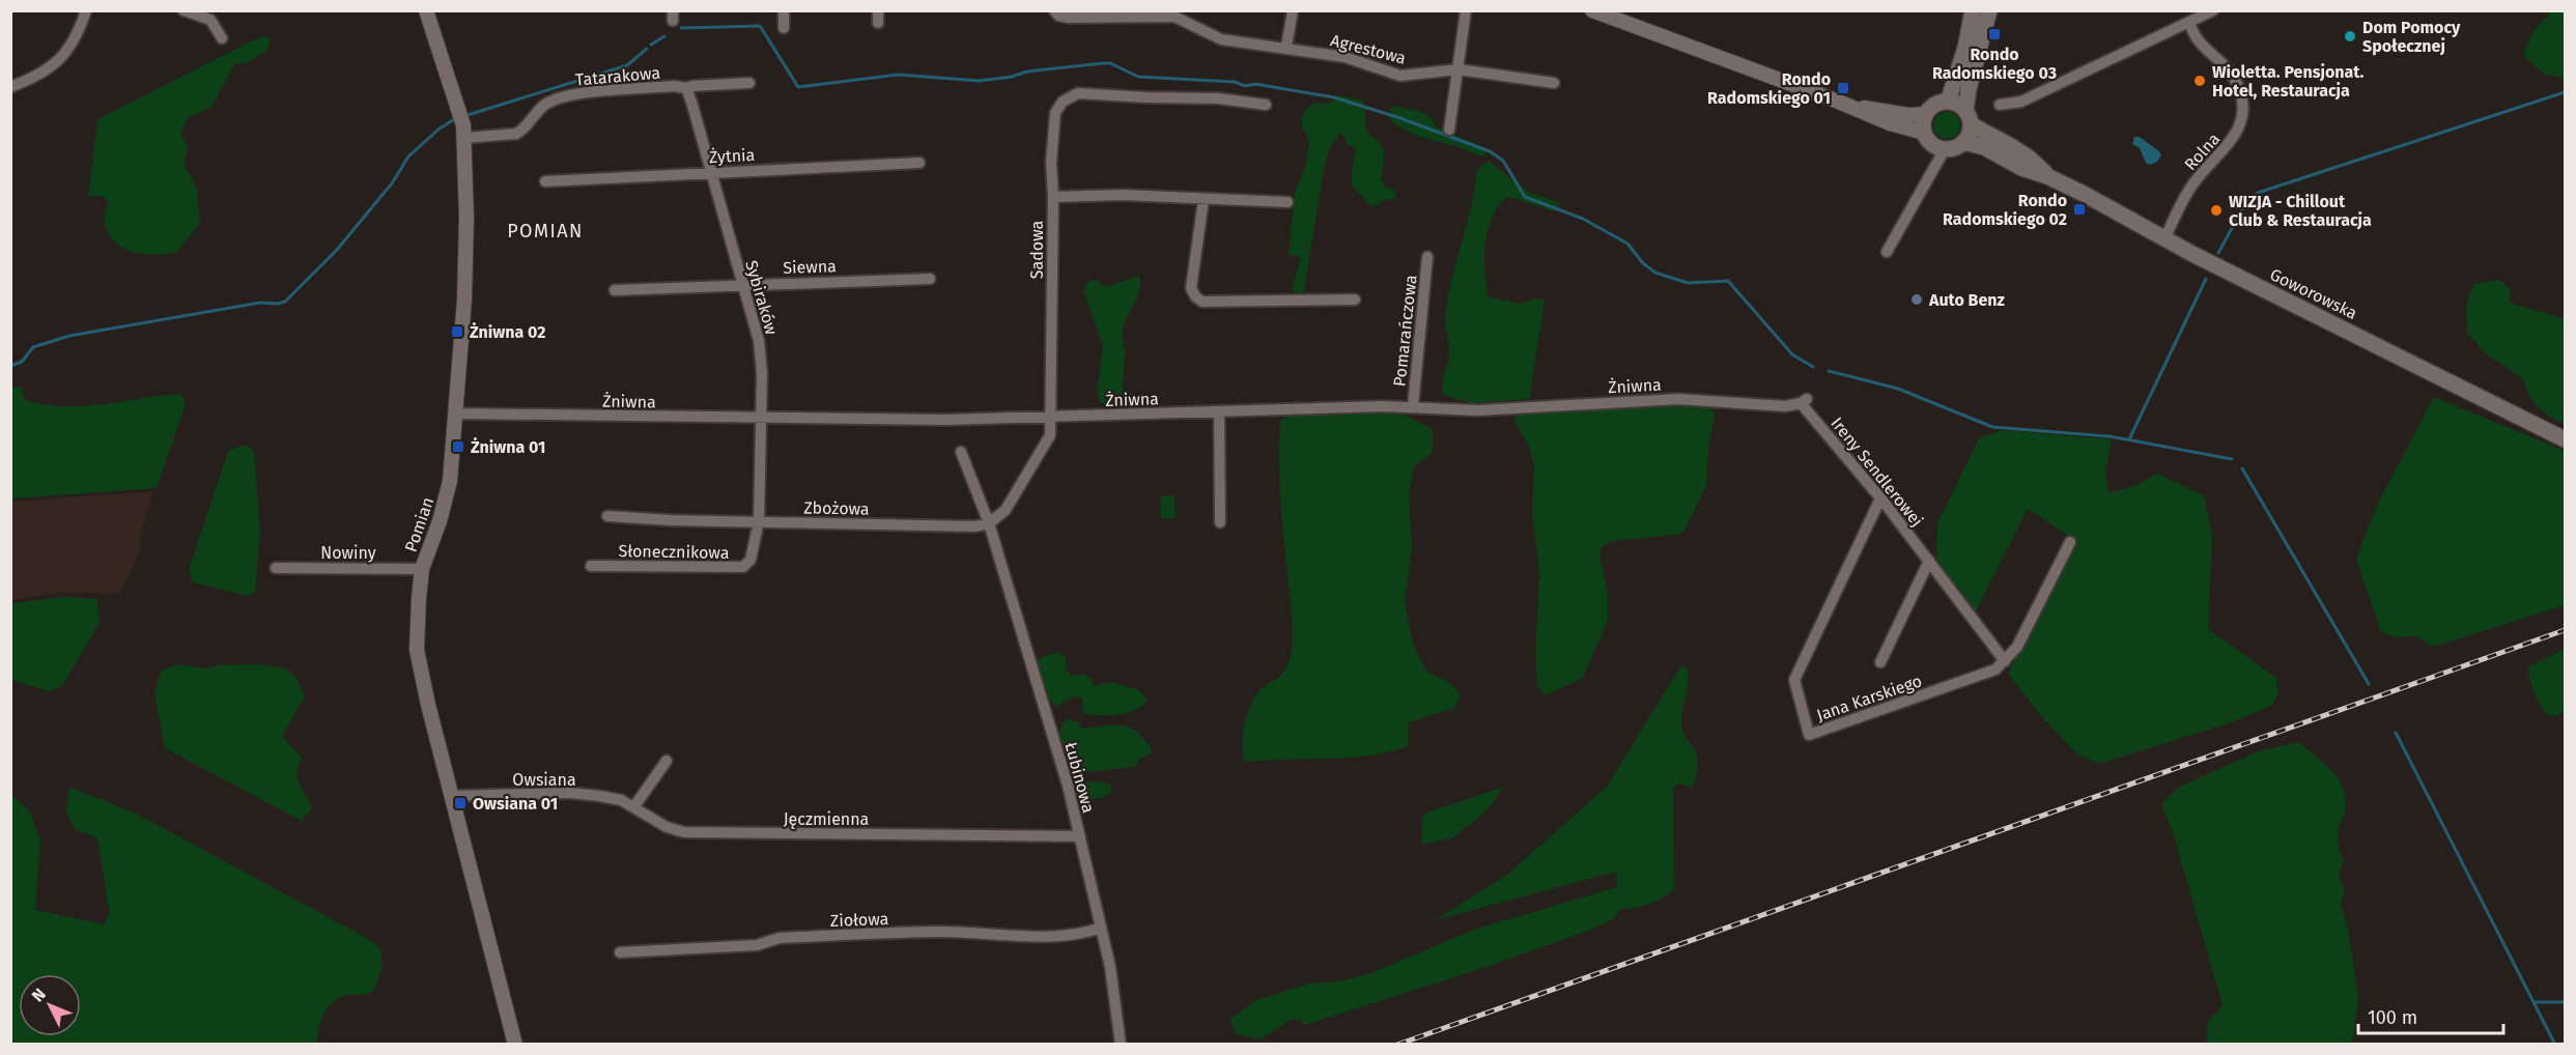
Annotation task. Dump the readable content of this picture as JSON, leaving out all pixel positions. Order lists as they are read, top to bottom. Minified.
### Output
{"streets":{"main road":["Goworowska"],"street":["Agrestowa","Tatarakowa","Rolna","Żytnia","Sadowa","Siewna","Sybiraków","Pomarańczowa","Żniwna","Ireny Sendlerowej","Zbożowa","Pomian","Słonecznikowa","Nowiny","Jana Karskiego","Łubinowa","Owsiana","Jęczmienna","Ziołowa"]},"crossings":[["Tatarakowa","Sybiraków"],["Tatarakowa","Pomian"],["Rolna","Goworowska"],["Żytnia","Sybiraków"],["Sadowa","Żniwna"],["Sadowa","Zbożowa"],["Sadowa","Łubinowa"],["Siewna","Sybiraków"],["Sybiraków","Żniwna"],["Sybiraków","Zbożowa"],["Sybiraków","Słonecznikowa"],["Pomarańczowa","Żniwna"],["Żniwna","Ireny Sendlerowej"],["Żniwna","Pomian"],["Ireny Sendlerowej","Jana Karskiego"],["Zbożowa","Słonecznikowa"],["Zbożowa","Łubinowa"],["Pomian","Nowiny"],["Pomian","Owsiana"],["Łubinowa","Jęczmienna"],["Łubinowa","Ziołowa"],["Owsiana","Jęczmienna"]],"districts":["POMIAN"],"places":{"transit":["Rondo Radomskiego 03","Rondo Radomskiego 01","Rondo Radomskiego 02","Żniwna 02","Żniwna 01","Owsiana 01"],"other":["Dom Pomocy Społecznej","Wioletta. Pensjonat. Hotel, Restauracja","WIZJA - Chillout Club & Restauracja","Auto Benz"]},"scale_bar":"100 m","north":"top left"}
